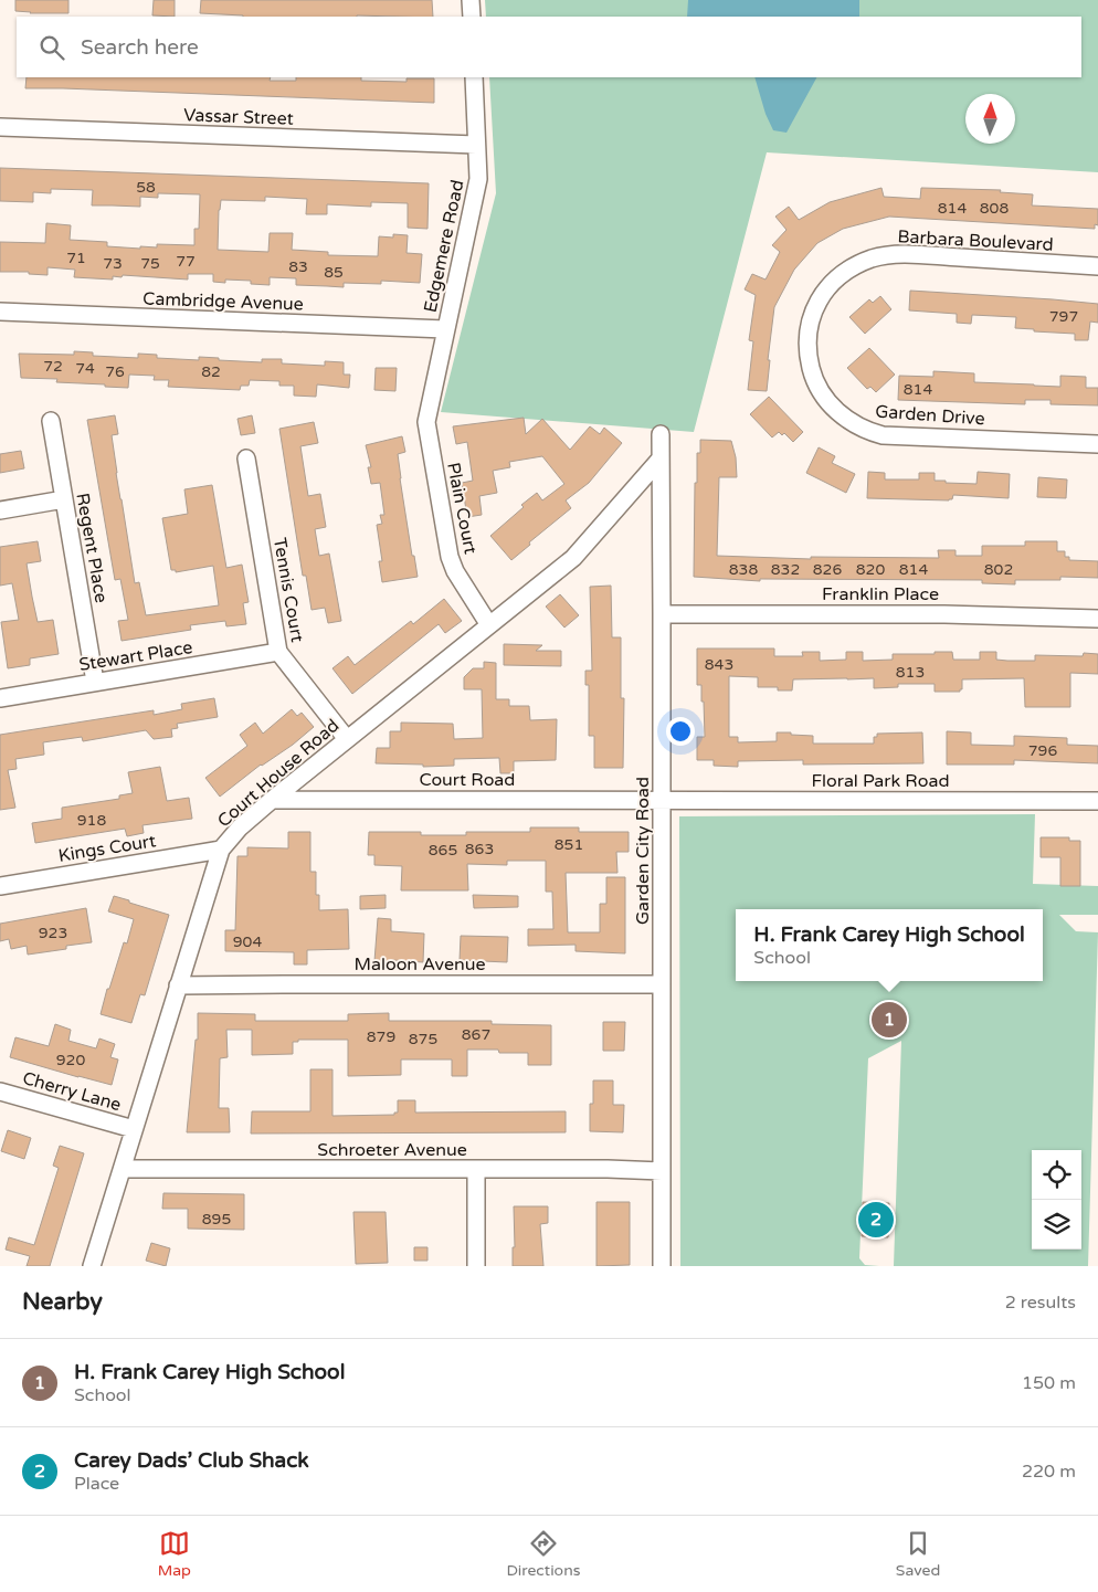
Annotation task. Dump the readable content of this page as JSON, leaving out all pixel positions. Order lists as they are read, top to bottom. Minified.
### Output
{"streets":{"street":["Vassar Street","Barbara Boulevard","Edgemere Road","Cambridge Avenue","Garden Drive","Plain Court","Regent Place","Tennis Court","Franklin Place","Stewart Place","Court House Road","Court Road","Floral Park Road","Kings Court","Garden City Road","Maloon Avenue","Cherry Lane","Schroeter Avenue"]},"crossings":[["Vassar Street","Edgemere Road"],["Barbara Boulevard","Garden Drive"],["Edgemere Road","Cambridge Avenue"],["Edgemere Road","Plain Court"],["Plain Court","Court House Road"],["Regent Place","Stewart Place"],["Tennis Court","Stewart Place"],["Tennis Court","Court House Road"],["Franklin Place","Garden City Road"],["Court House Road","Court Road"],["Court House Road","Kings Court"],["Court House Road","Garden City Road"],["Court House Road","Maloon Avenue"],["Court House Road","Cherry Lane"],["Court House Road","Schroeter Avenue"],["Court Road","Floral Park Road"],["Court Road","Garden City Road"],["Floral Park Road","Garden City Road"],["Garden City Road","Maloon Avenue"],["Garden City Road","Schroeter Avenue"]],"house_numbers":["58","814","808","71","77","73","75","83","85","797","72","74","76","82","814","838","832","826","820","814","802","843","813","796","918","851","863","865","923","904","867","879","875","920","895"],"north":"top","page":{"search":"Search here","popup":["H. Frank Carey High School","School"],"pins":["1","2"],"heading":["Nearby","2 results"],"list":[{"mark":"1","name":"H. Frank Carey High School","note":"School","value":"150 m"},{"mark":"2","name":"Carey Dads’ Club Shack","note":"Place","value":"220 m"}],"nav":["Map","Directions","Saved"]}}
